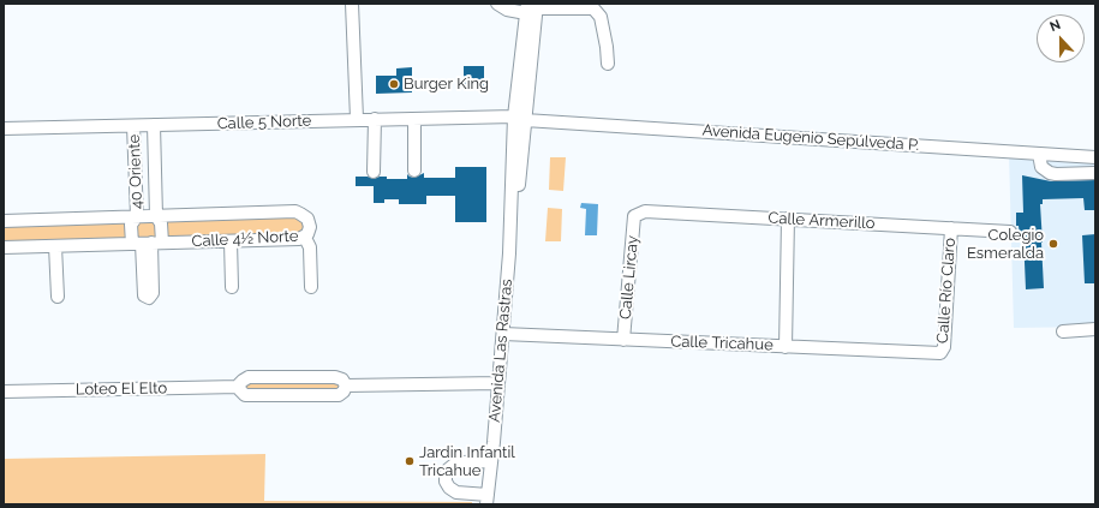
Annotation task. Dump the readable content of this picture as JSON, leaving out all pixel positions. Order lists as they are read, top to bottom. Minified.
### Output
{"streets":{"street":["Calle 5 Norte","Avenida Eugenio Sepúlveda P.","40 Oriente","Calle Armerillo","Calle 4½ Norte","Calle Lircay","Calle Río Claro","Calle Tricahue","Avenida Las Rastras","Loteo El Elto"]},"crossings":[["Calle 5 Norte","Avenida Eugenio Sepúlveda P."],["Calle 5 Norte","40 Oriente"],["Calle 5 Norte","Avenida Las Rastras"],["Avenida Eugenio Sepúlveda P.","Avenida Las Rastras"],["40 Oriente","Calle 4½ Norte"],["Calle Armerillo","Calle Lircay"],["Calle Armerillo","Calle Río Claro"],["Calle Lircay","Calle Tricahue"],["Calle Río Claro","Calle Tricahue"],["Calle Tricahue","Avenida Las Rastras"],["Avenida Las Rastras","Loteo El Elto"]],"places":["Burger King","Colegio Esmeralda","Jardin Infantil Tricahue"],"north":"top"}
